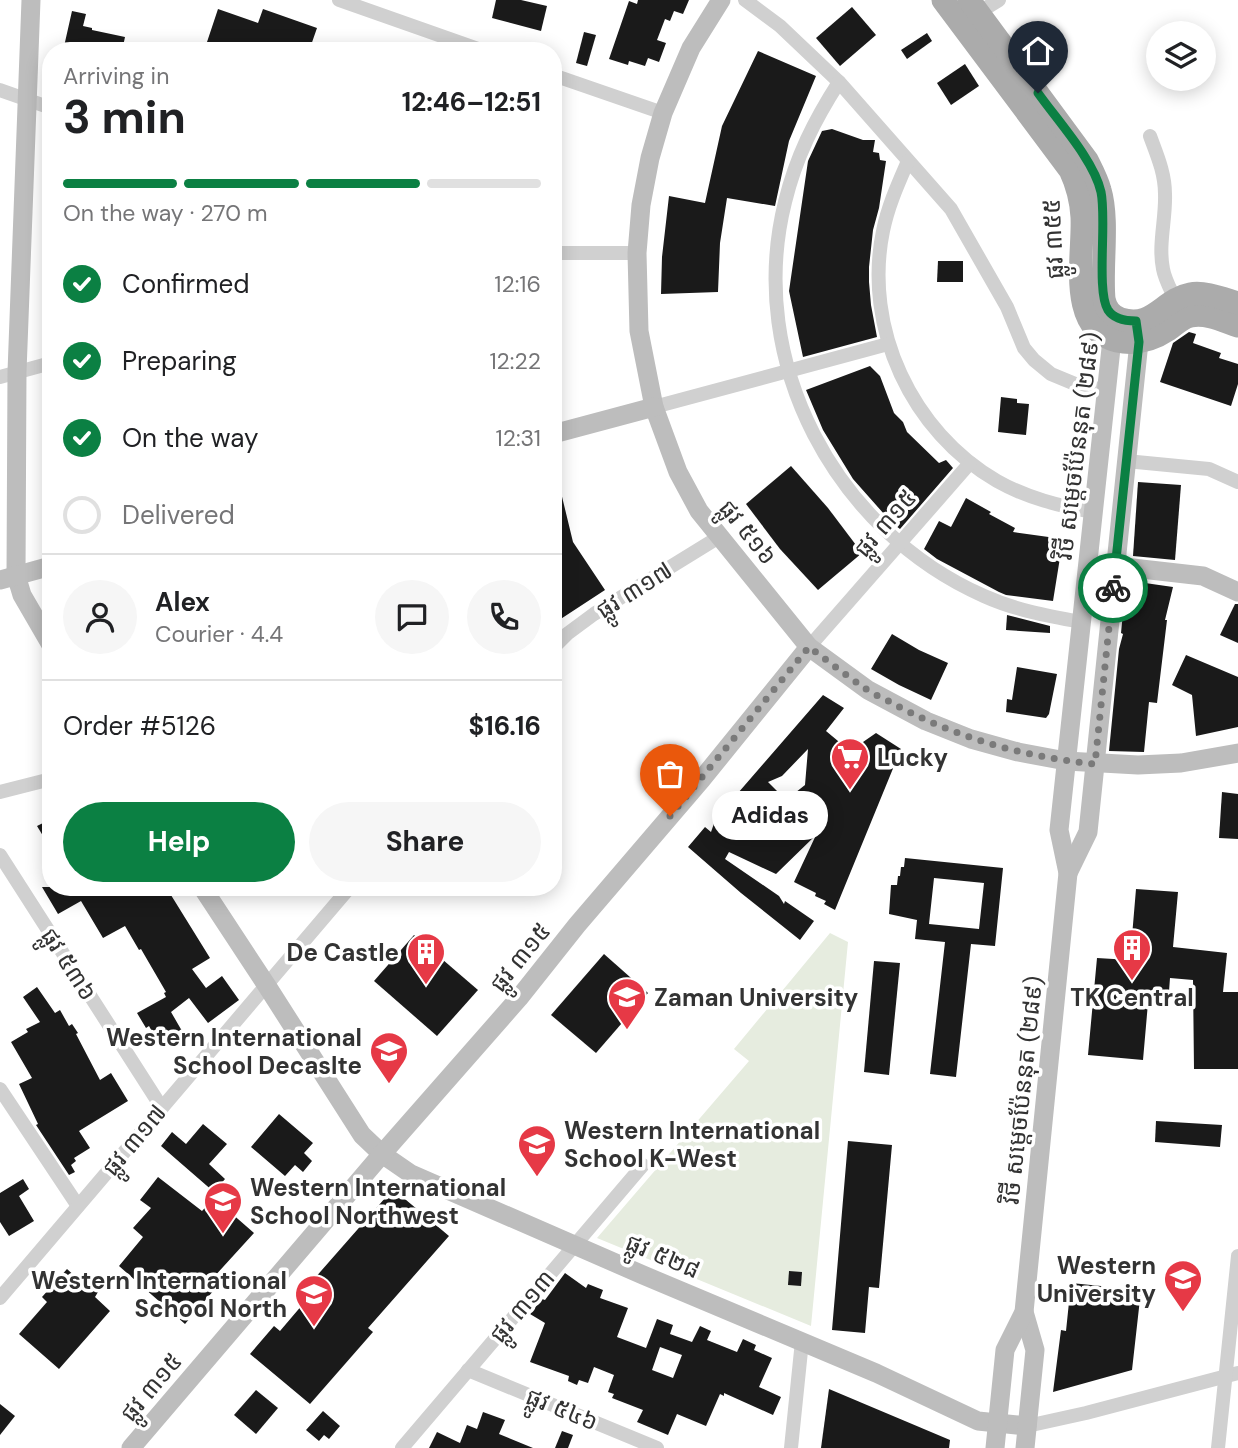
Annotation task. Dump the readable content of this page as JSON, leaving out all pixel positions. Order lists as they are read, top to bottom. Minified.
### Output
{"streets":{"main road":["ផ្លូវ ៣៥៥"],"street":["វិថី សម្តេចប៉ែននុត (២៨៩)","ផ្លូវ ៣១៥","ផ្លូវ ៥១៦","ផ្លូវ ៣១៧","ផ្លូវ ៥៣៦","ផ្លូវ ៥២៨","ផ្លូវ ៣១៣","ផ្លូវ ៥៤៦"]},"crossings":[["ផ្លូវ ៣៥៥","វិថី សម្តេចប៉ែននុត (២៨៩)"],["វិថី សម្តេចប៉ែននុត (២៨៩)","ផ្លូវ ៥១៦"],["វិថី សម្តេចប៉ែននុត (២៨៩)","ផ្លូវ ៥២៨"],["ផ្លូវ ៣១៥","ផ្លូវ ៥១៦"],["ផ្លូវ ៣១៥","ផ្លូវ ៥២៨"],["ផ្លូវ ៥១៦","ផ្លូវ ៣១៧"],["ផ្លូវ ៣១៧","ផ្លូវ ៥៣៦"],["ផ្លូវ ៣១៧","ផ្លូវ ៥២៨"],["ផ្លូវ ៥២៨","ផ្លូវ ៣១៣"],["ផ្លូវ ៣១៣","ផ្លូវ ៥៤៦"]],"places":{"supermarket":["Lucky"],"other":["Adidas"],"building":["TK Central","De Castle"],"school or university":["Zaman University","Western International School Decaslte","Western International School K-West","Western International School Northwest","Western University","Western International School North"]},"page":{"heading":["3 min","Arriving in","12:46–12:51"],"panel":["Alex","Courier · 4.4","Order #5126","$16.16"],"bar":"On the way · 270 m","list":[["Confirmed","12:16"],["Preparing","12:22"],["On the way","12:31"],"Delivered"],"buttons":["Help","Share"],"bubble":"Adidas"}}
